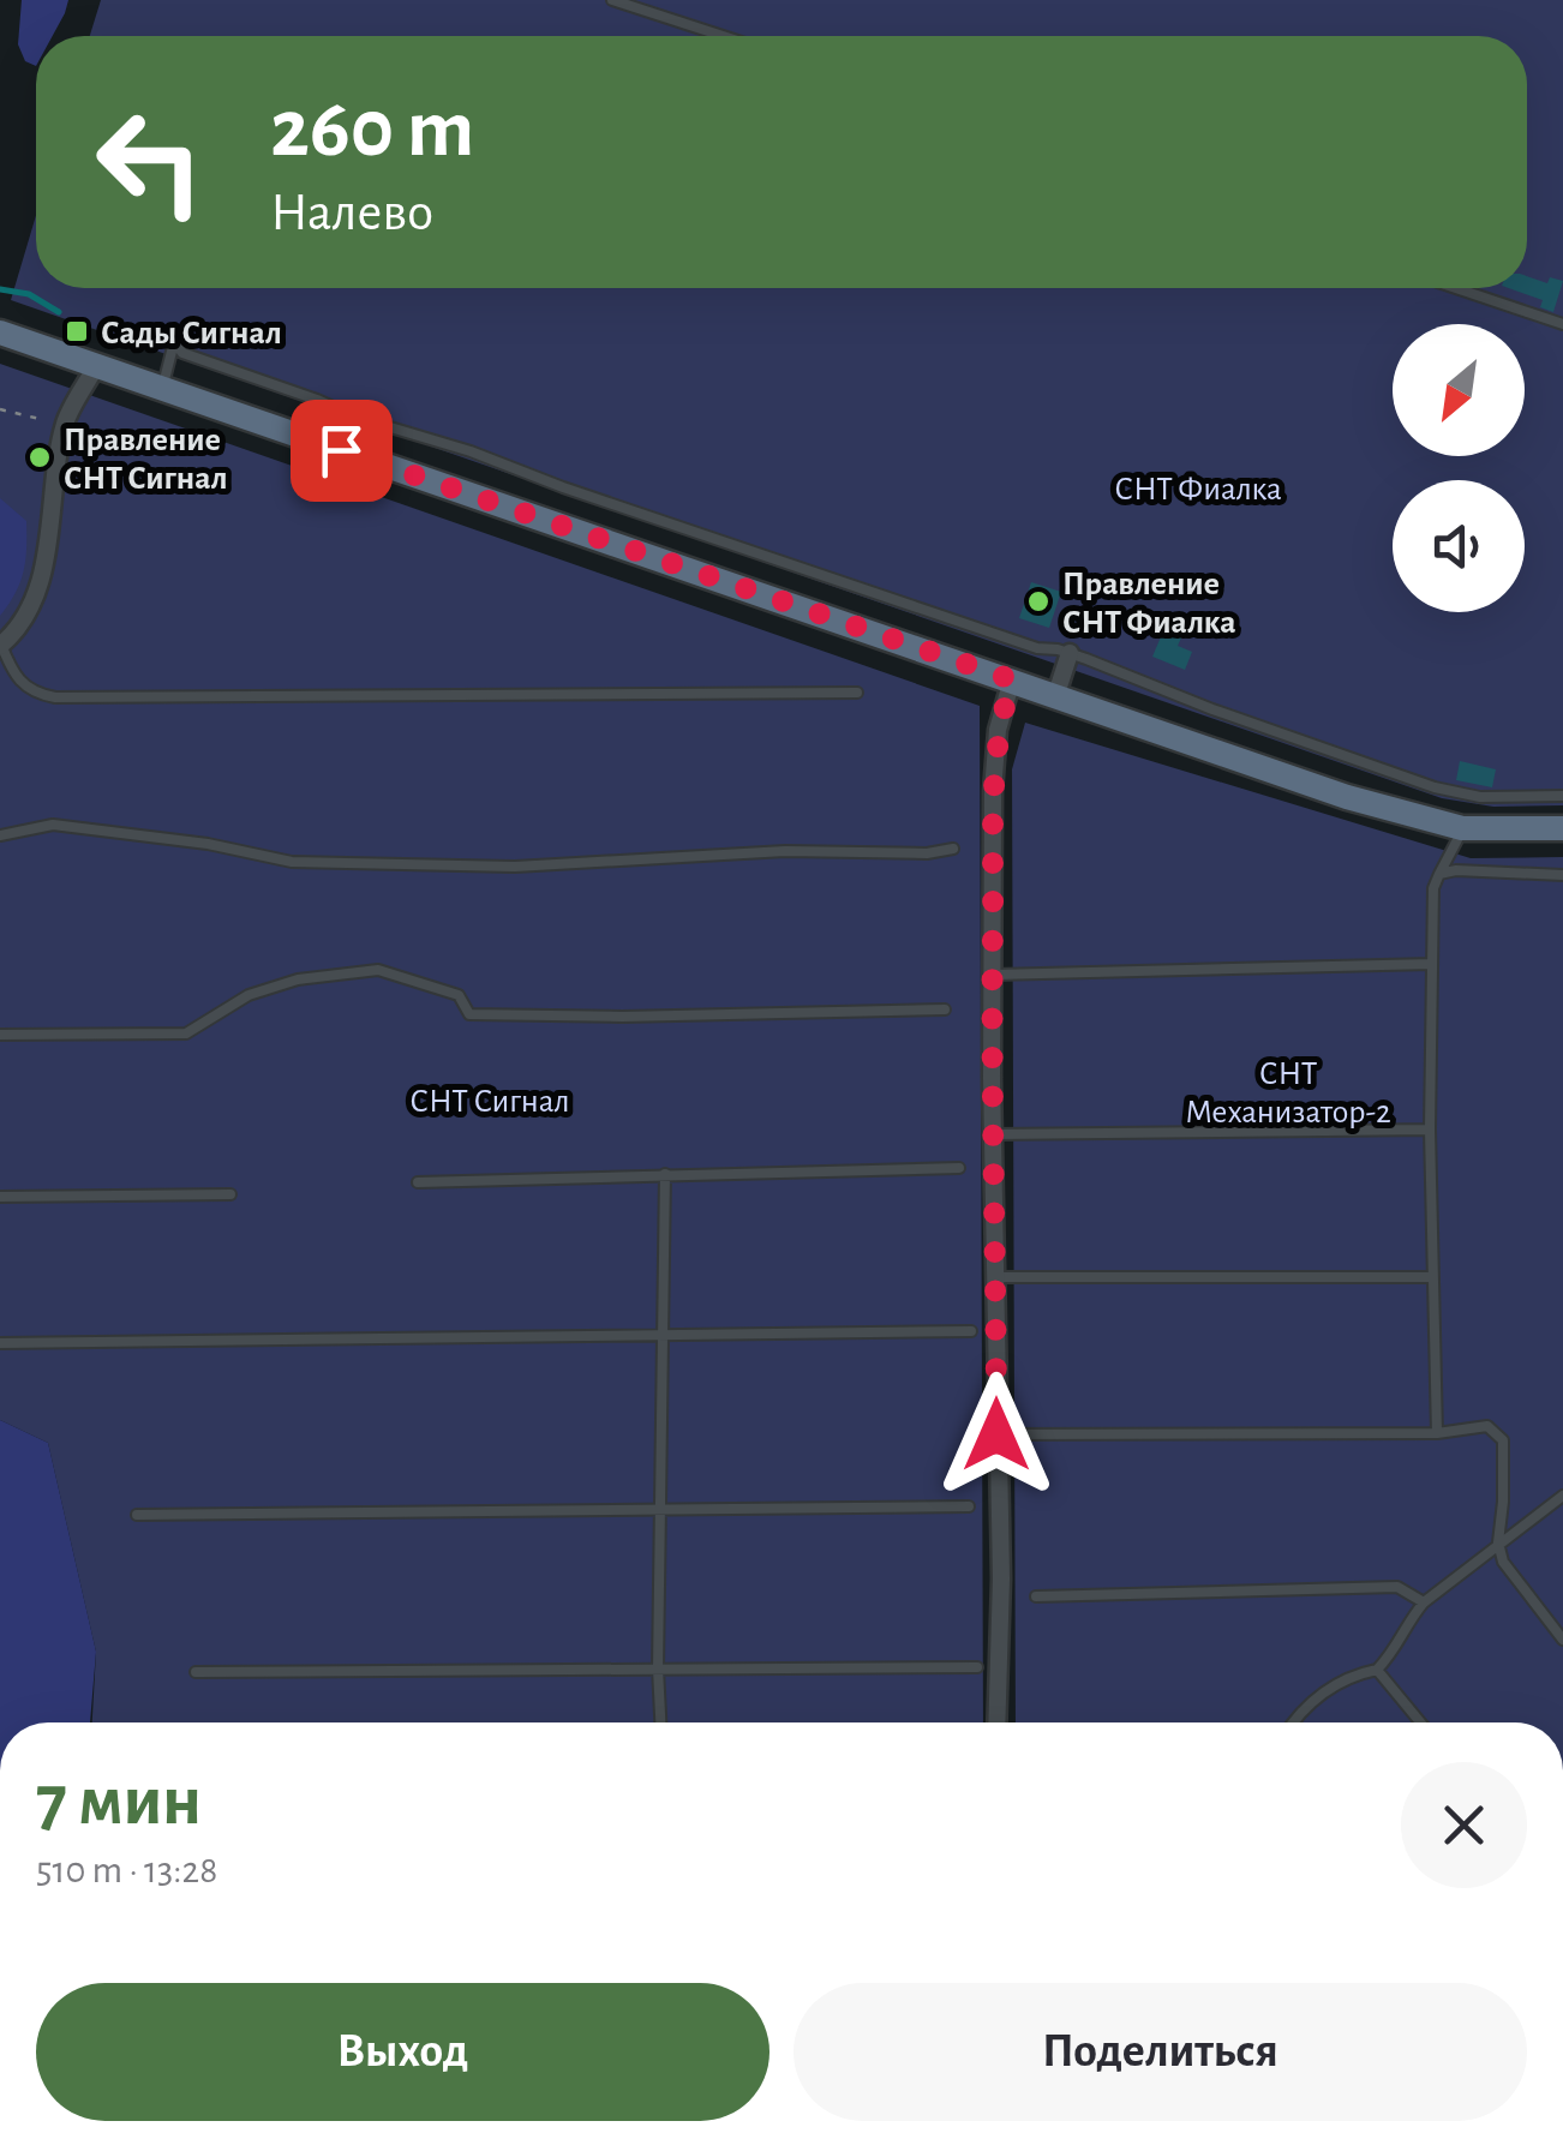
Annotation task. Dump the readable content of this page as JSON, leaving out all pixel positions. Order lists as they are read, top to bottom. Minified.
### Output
{"parks":["СНТ Фиалка","СНТ Механизатор-2","СНТ Сигнал"],"places":{"transit":["Сады Сигнал"],"other":["Правление СНТ Сигнал","Правление СНТ Фиалка"]},"north":"bottom left","page":{"turn":["260 m","Налево"],"heading":["7 мин","510 m · 13:28"],"buttons":["Выход","Поделиться"]}}
